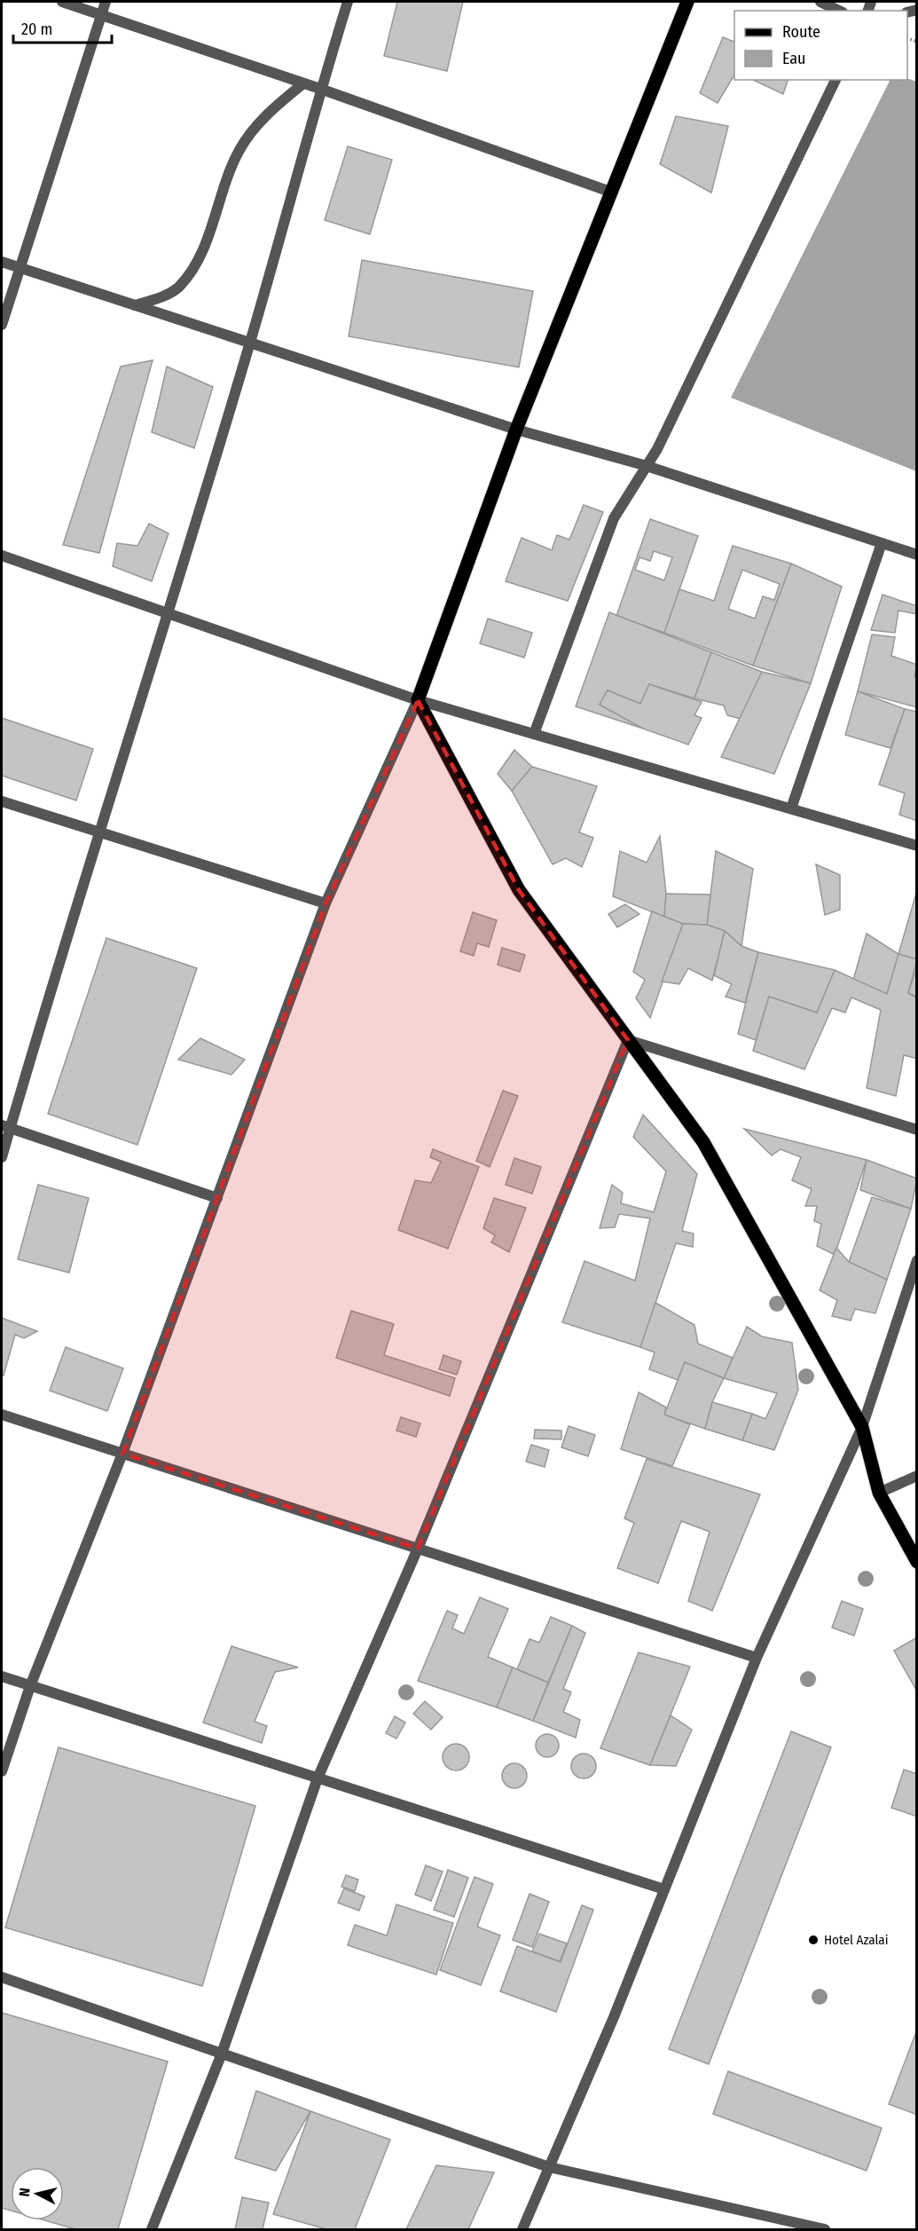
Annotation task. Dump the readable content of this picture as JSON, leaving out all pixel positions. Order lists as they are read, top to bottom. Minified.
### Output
{"places":["Hotel Azalai"],"legend":["Route","Eau"],"scale_bar":"20 m","north":"left"}
